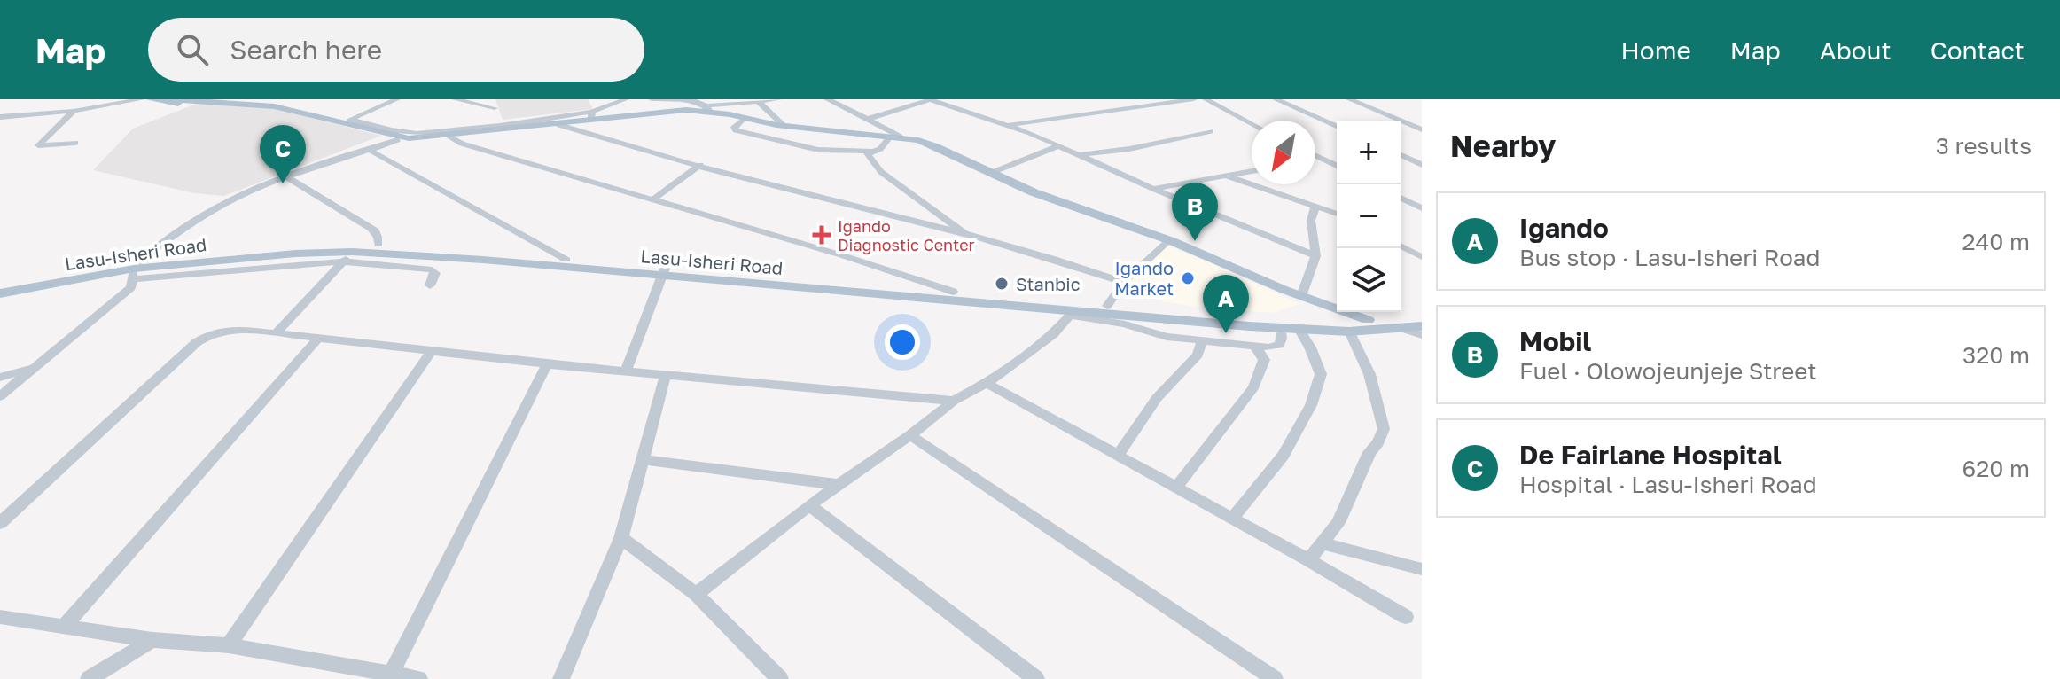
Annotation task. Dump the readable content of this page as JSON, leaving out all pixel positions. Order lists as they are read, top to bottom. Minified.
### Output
{"streets":{"main road":["Lasu-Isheri Road"]},"places":{"health":["Igando Diagnostic Center"],"other":["Igando Market","Stanbic"]},"north":"bottom left","page":{"header":"Map","search":"Search here","nav":["Home","Map","About","Contact"],"heading":["Nearby","3 results"],"map_buttons":["+","−"],"pins":["C","B","A"],"list":[{"mark":"A","name":"Igando","note":"Bus stop · Lasu-Isheri Road","value":"240 m"},{"mark":"B","name":"Mobil","note":"Fuel · Olowojeunjeje Street","value":"320 m"},{"mark":"C","name":"De Fairlane Hospital","note":"Hospital · Lasu-Isheri Road","value":"620 m"}]}}
